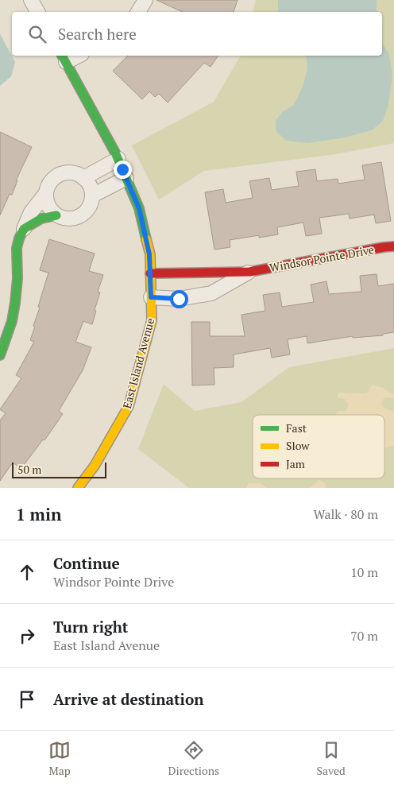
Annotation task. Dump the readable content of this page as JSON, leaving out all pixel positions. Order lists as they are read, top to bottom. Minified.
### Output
{"streets":{"street":["Windsor Pointe Drive","East Island Avenue"]},"crossings":[["Windsor Pointe Drive","East Island Avenue"]],"legend":["Fast","Slow","Jam"],"scale_bar":"50 m","page":{"search":"Search here","scale":"50 m","heading":["1 min","Walk · 80 m"],"list":[["Continue","Windsor Pointe Drive","10 m"],["Turn right","East Island Avenue","70 m"],"Arrive at destination"],"nav":["Map","Directions","Saved"]}}
